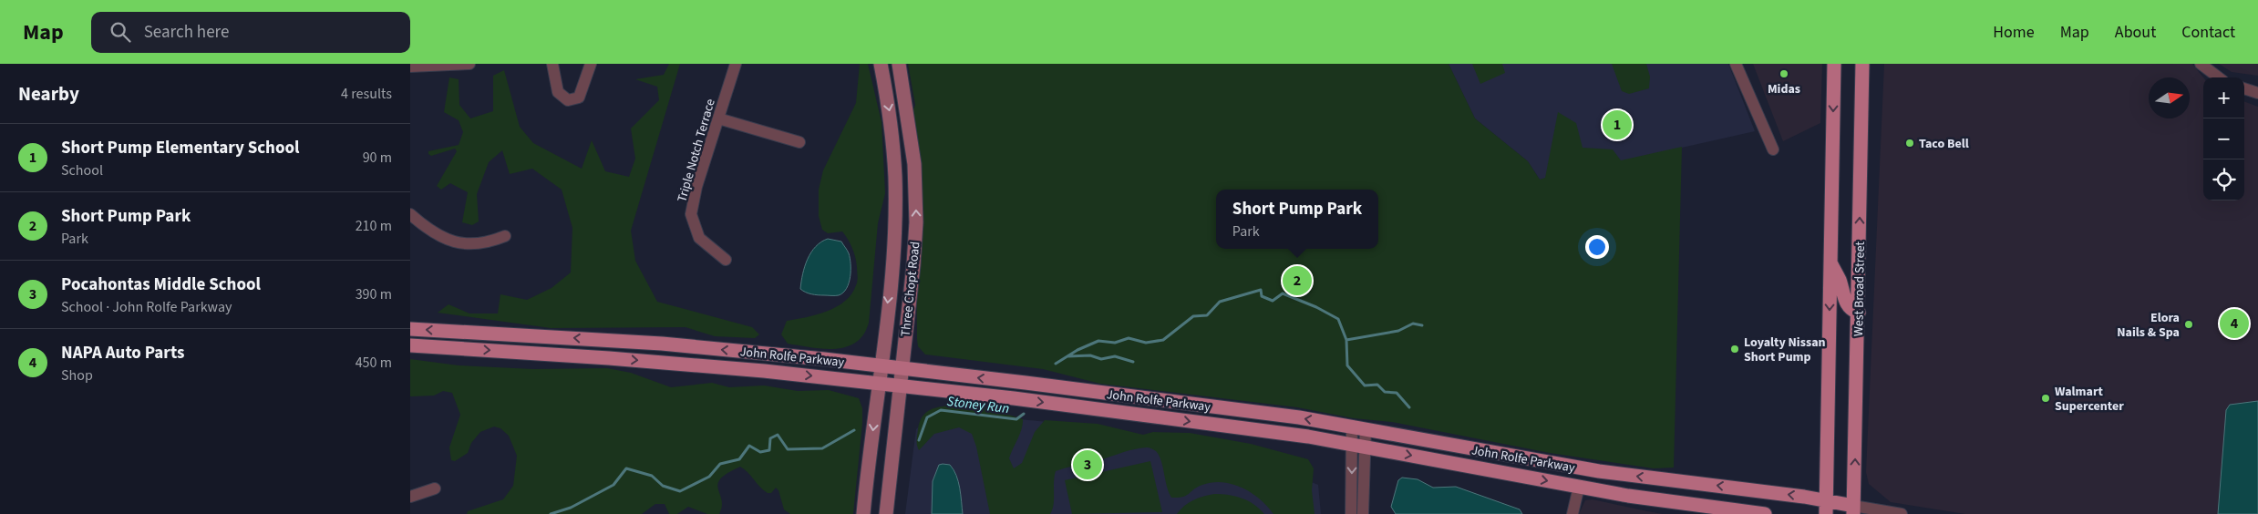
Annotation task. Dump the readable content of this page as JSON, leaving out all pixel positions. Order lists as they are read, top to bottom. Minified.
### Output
{"streets":{"main road":["Three Chopt Road","West Broad Street","John Rolfe Parkway"],"street":["Triple Notch Terrace"]},"crossings":[["Three Chopt Road","John Rolfe Parkway"],["West Broad Street","John Rolfe Parkway"]],"water":["Stoney Run"],"places":["Midas","Taco Bell","Elora Nails & Spa","Loyalty Nissan Short Pump","Walmart Supercenter"],"north":"right","page":{"header":"Map","search":"Search here","nav":["Home","Map","About","Contact"],"heading":["Nearby","4 results"],"map_buttons":["+","−"],"pins":["1","2","4","3"],"list":[{"mark":"1","name":"Short Pump Elementary School","note":"School","value":"90 m"},{"mark":"2","name":"Short Pump Park","note":"Park","value":"210 m"},{"mark":"3","name":"Pocahontas Middle School","note":"School · John Rolfe Parkway","value":"390 m"},{"mark":"4","name":"NAPA Auto Parts","note":"Shop","value":"450 m"}],"popup":["Short Pump Park","Park"]}}
